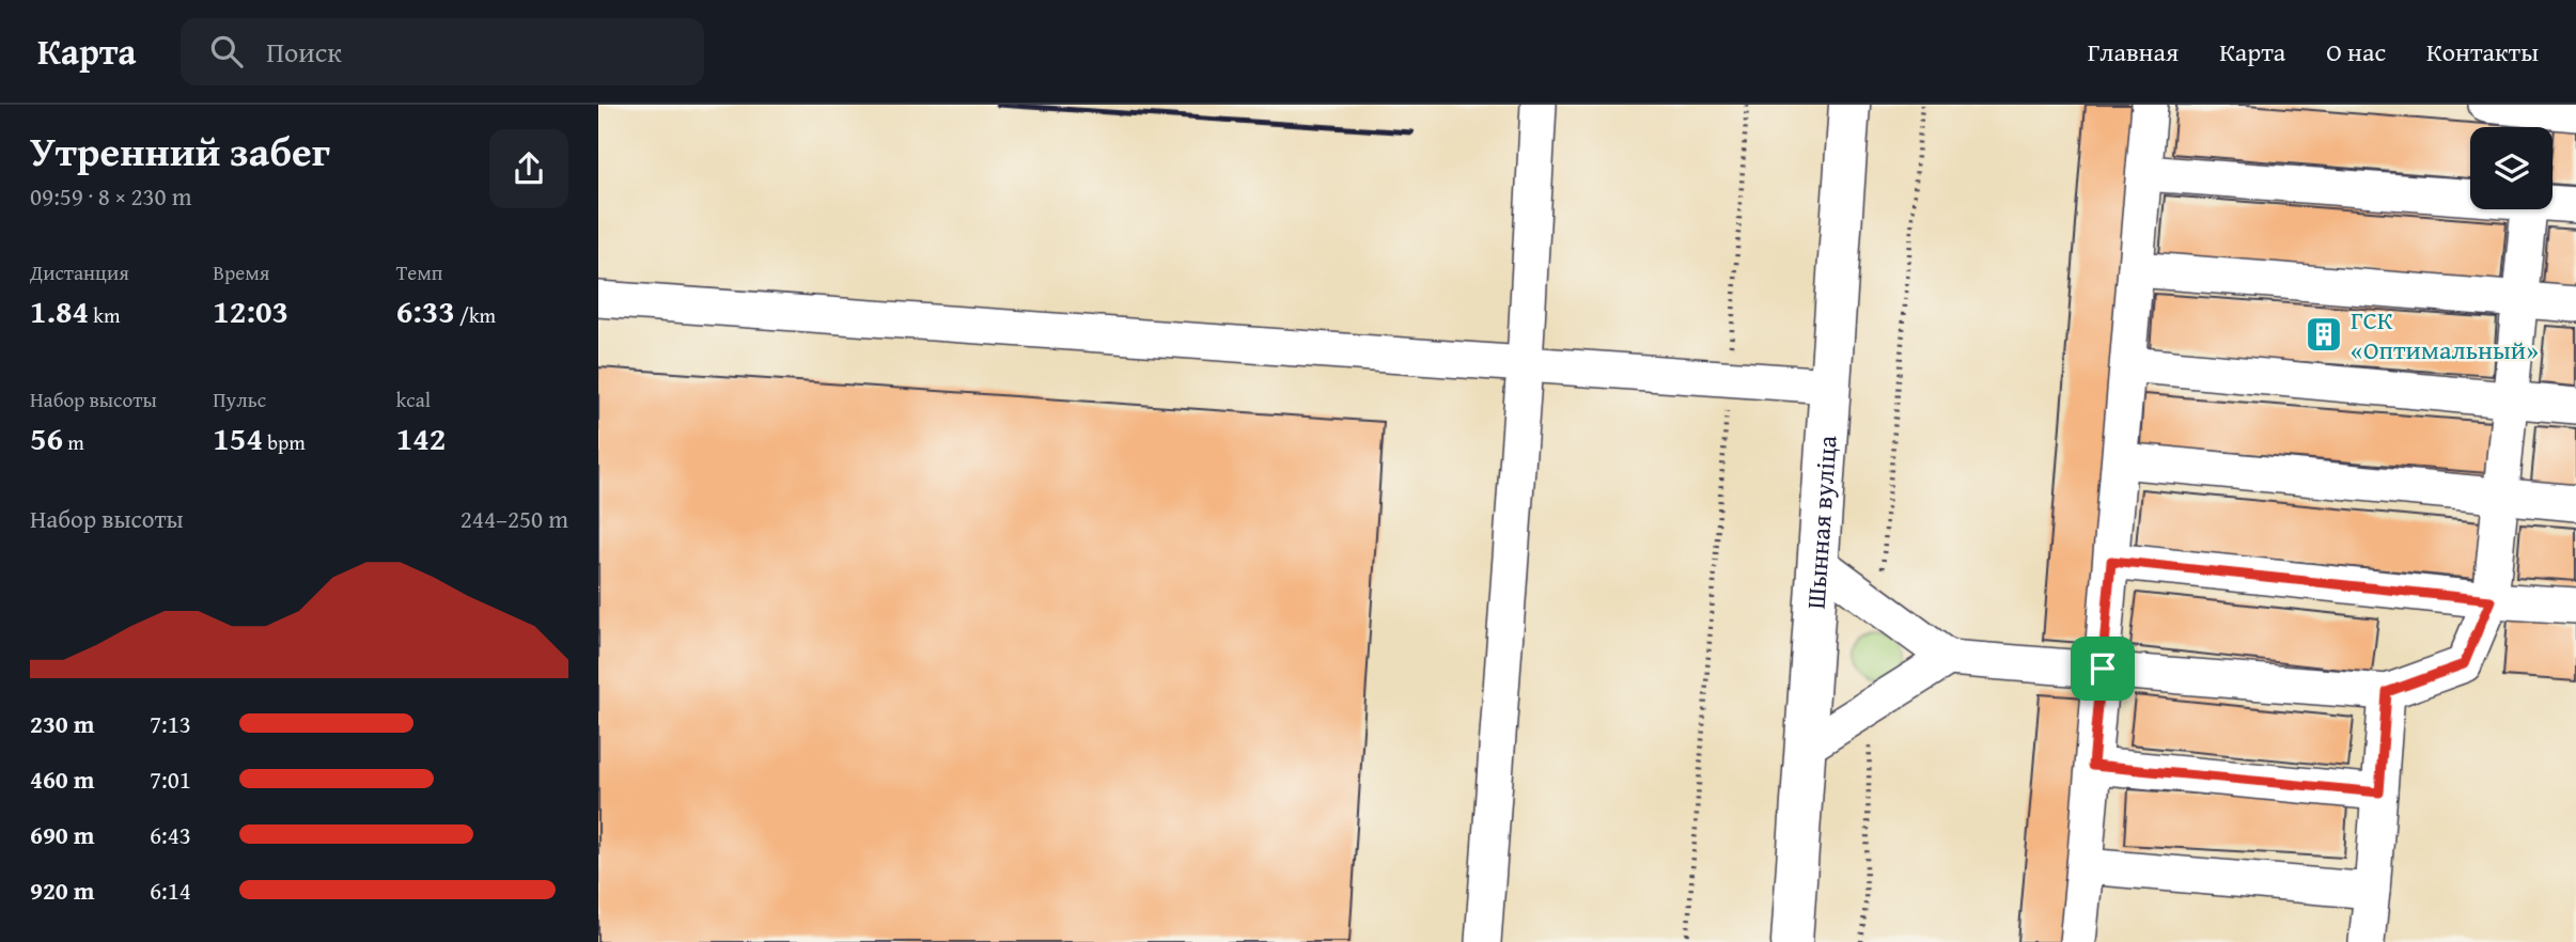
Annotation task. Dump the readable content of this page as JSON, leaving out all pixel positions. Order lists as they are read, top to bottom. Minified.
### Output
{"streets":{"main road":["Шынная вуліца"]},"places":{"building":["ГСК «Оптимальный»"]},"page":{"header":"Карта","search":"Поиск","nav":["Главная","Карта","О нас","Контакты"],"heading":["Утренний забег","09:59 · 8 × 230 m"],"stats":[["Дистанция","1.84 km"],["Время","12:03"],["Темп","6:33 /km"],["Набор высоты","56 m"],["Пульс","154 bpm"],["kcal","142"]],"chart":["Набор высоты","244–250 m"],"list":[{"name":"230 m","note":"7:13"},{"name":"460 m","note":"7:01"},{"name":"690 m","note":"6:43"},{"name":"920 m","note":"6:14"}]}}
